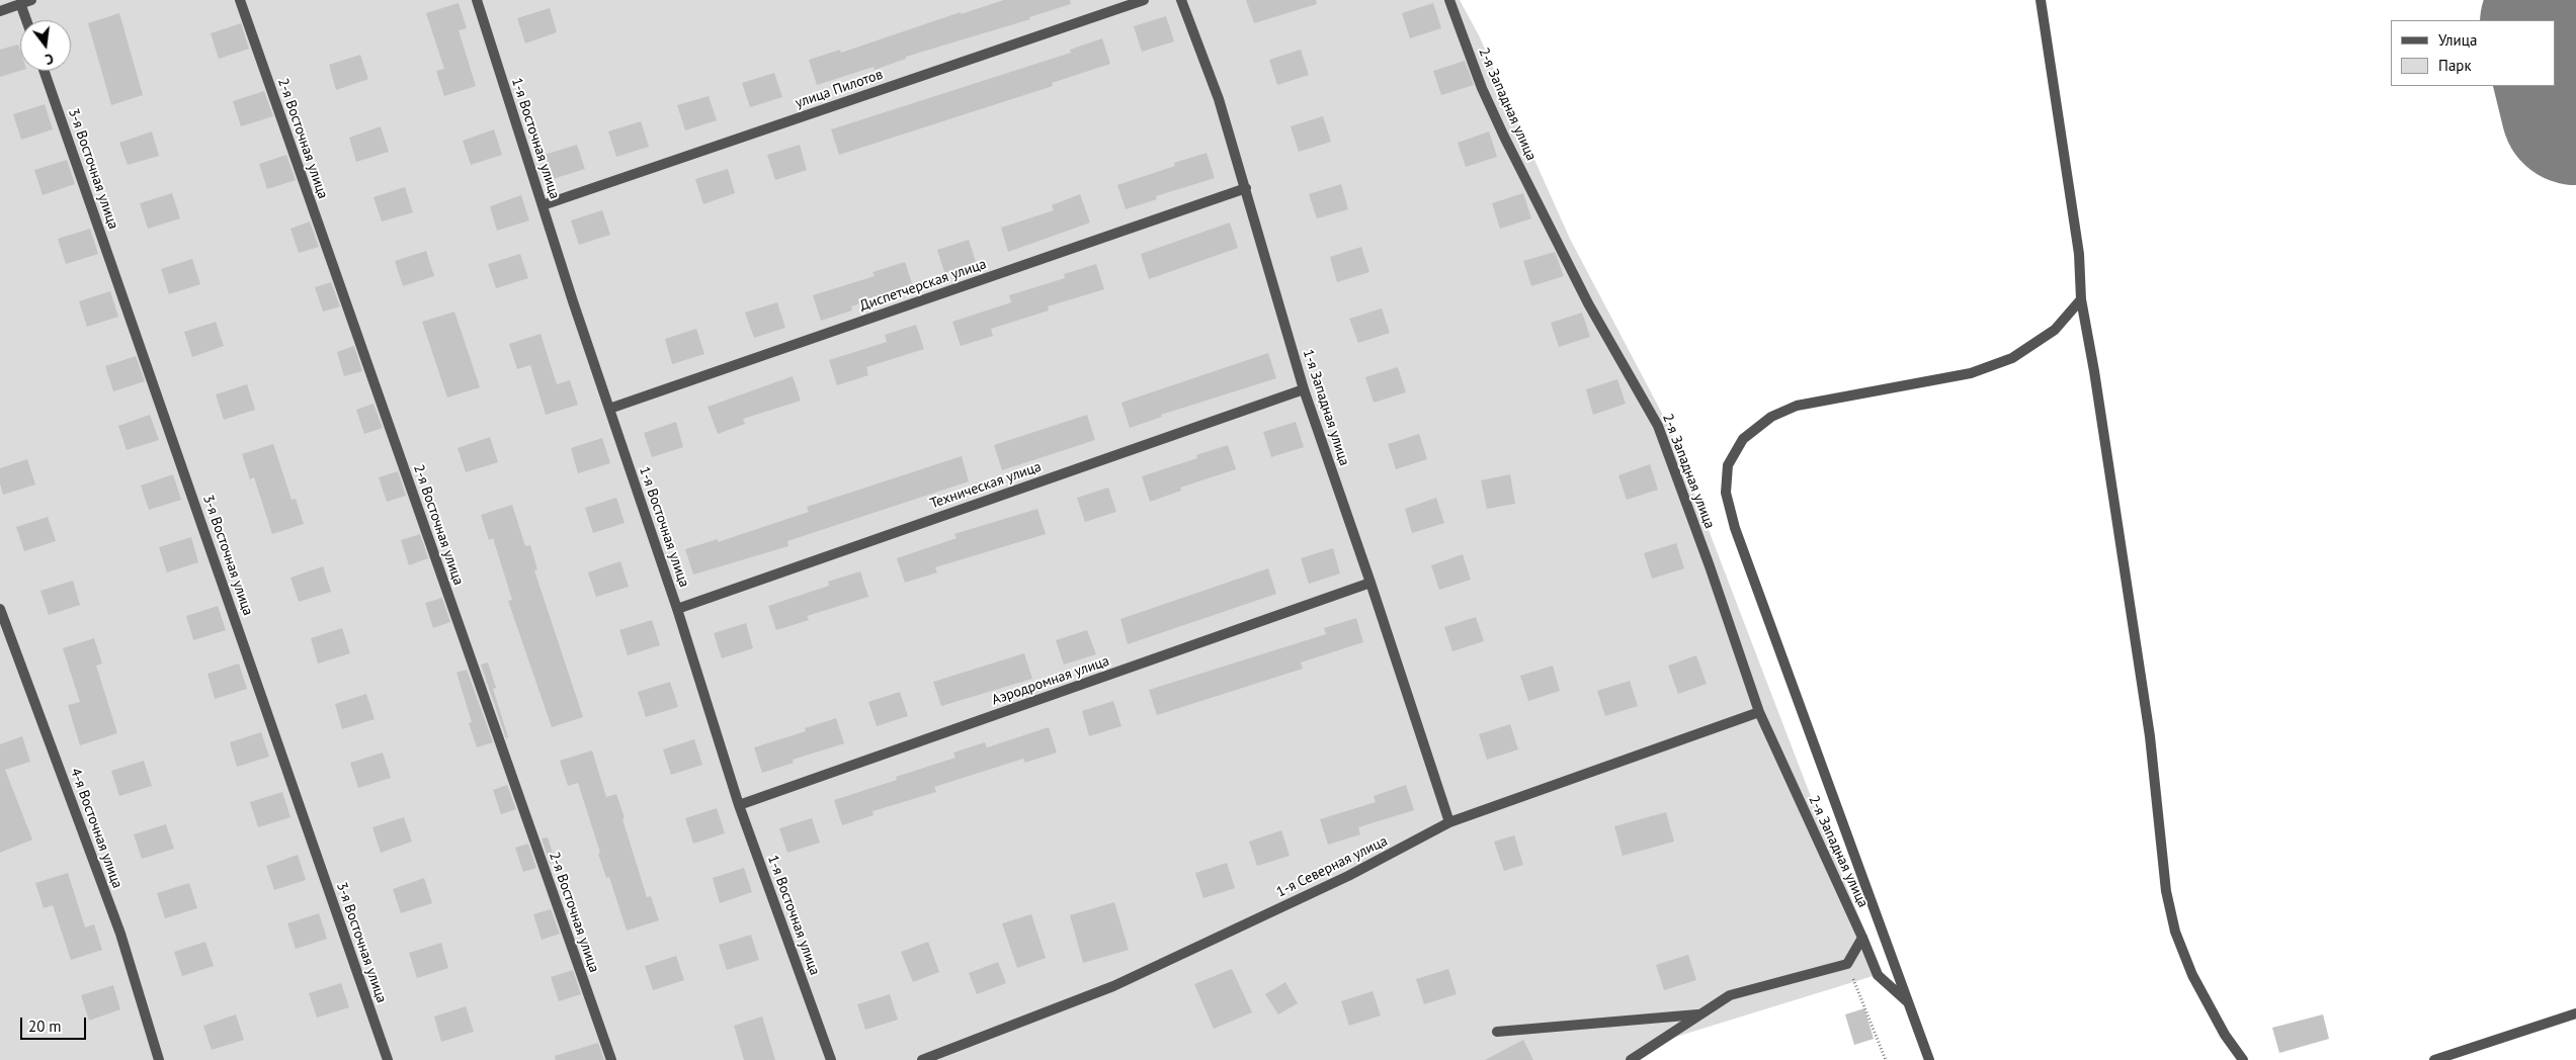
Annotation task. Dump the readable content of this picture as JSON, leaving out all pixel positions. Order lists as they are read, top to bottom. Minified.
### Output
{"streets":{"street":["улица Пилотов","2-я Западная улица","2-я Восточная улица","1-я Восточная улица","3-я Восточная улица","Диспетчерская улица","1-я Западная улица","Техническая улица","Аэродромная улица","4-я Восточная улица","1-я Северная улица"]},"crossings":[["улица Пилотов","1-я Восточная улица"],["2-я Западная улица","1-я Северная улица"],["1-я Восточная улица","Диспетчерская улица"],["1-я Восточная улица","Техническая улица"],["1-я Восточная улица","Аэродромная улица"],["Диспетчерская улица","1-я Западная улица"],["1-я Западная улица","Техническая улица"],["1-я Западная улица","Аэродромная улица"],["1-я Западная улица","1-я Северная улица"]],"legend":["Улица","Парк"],"scale_bar":"20 m","north":"bottom"}
